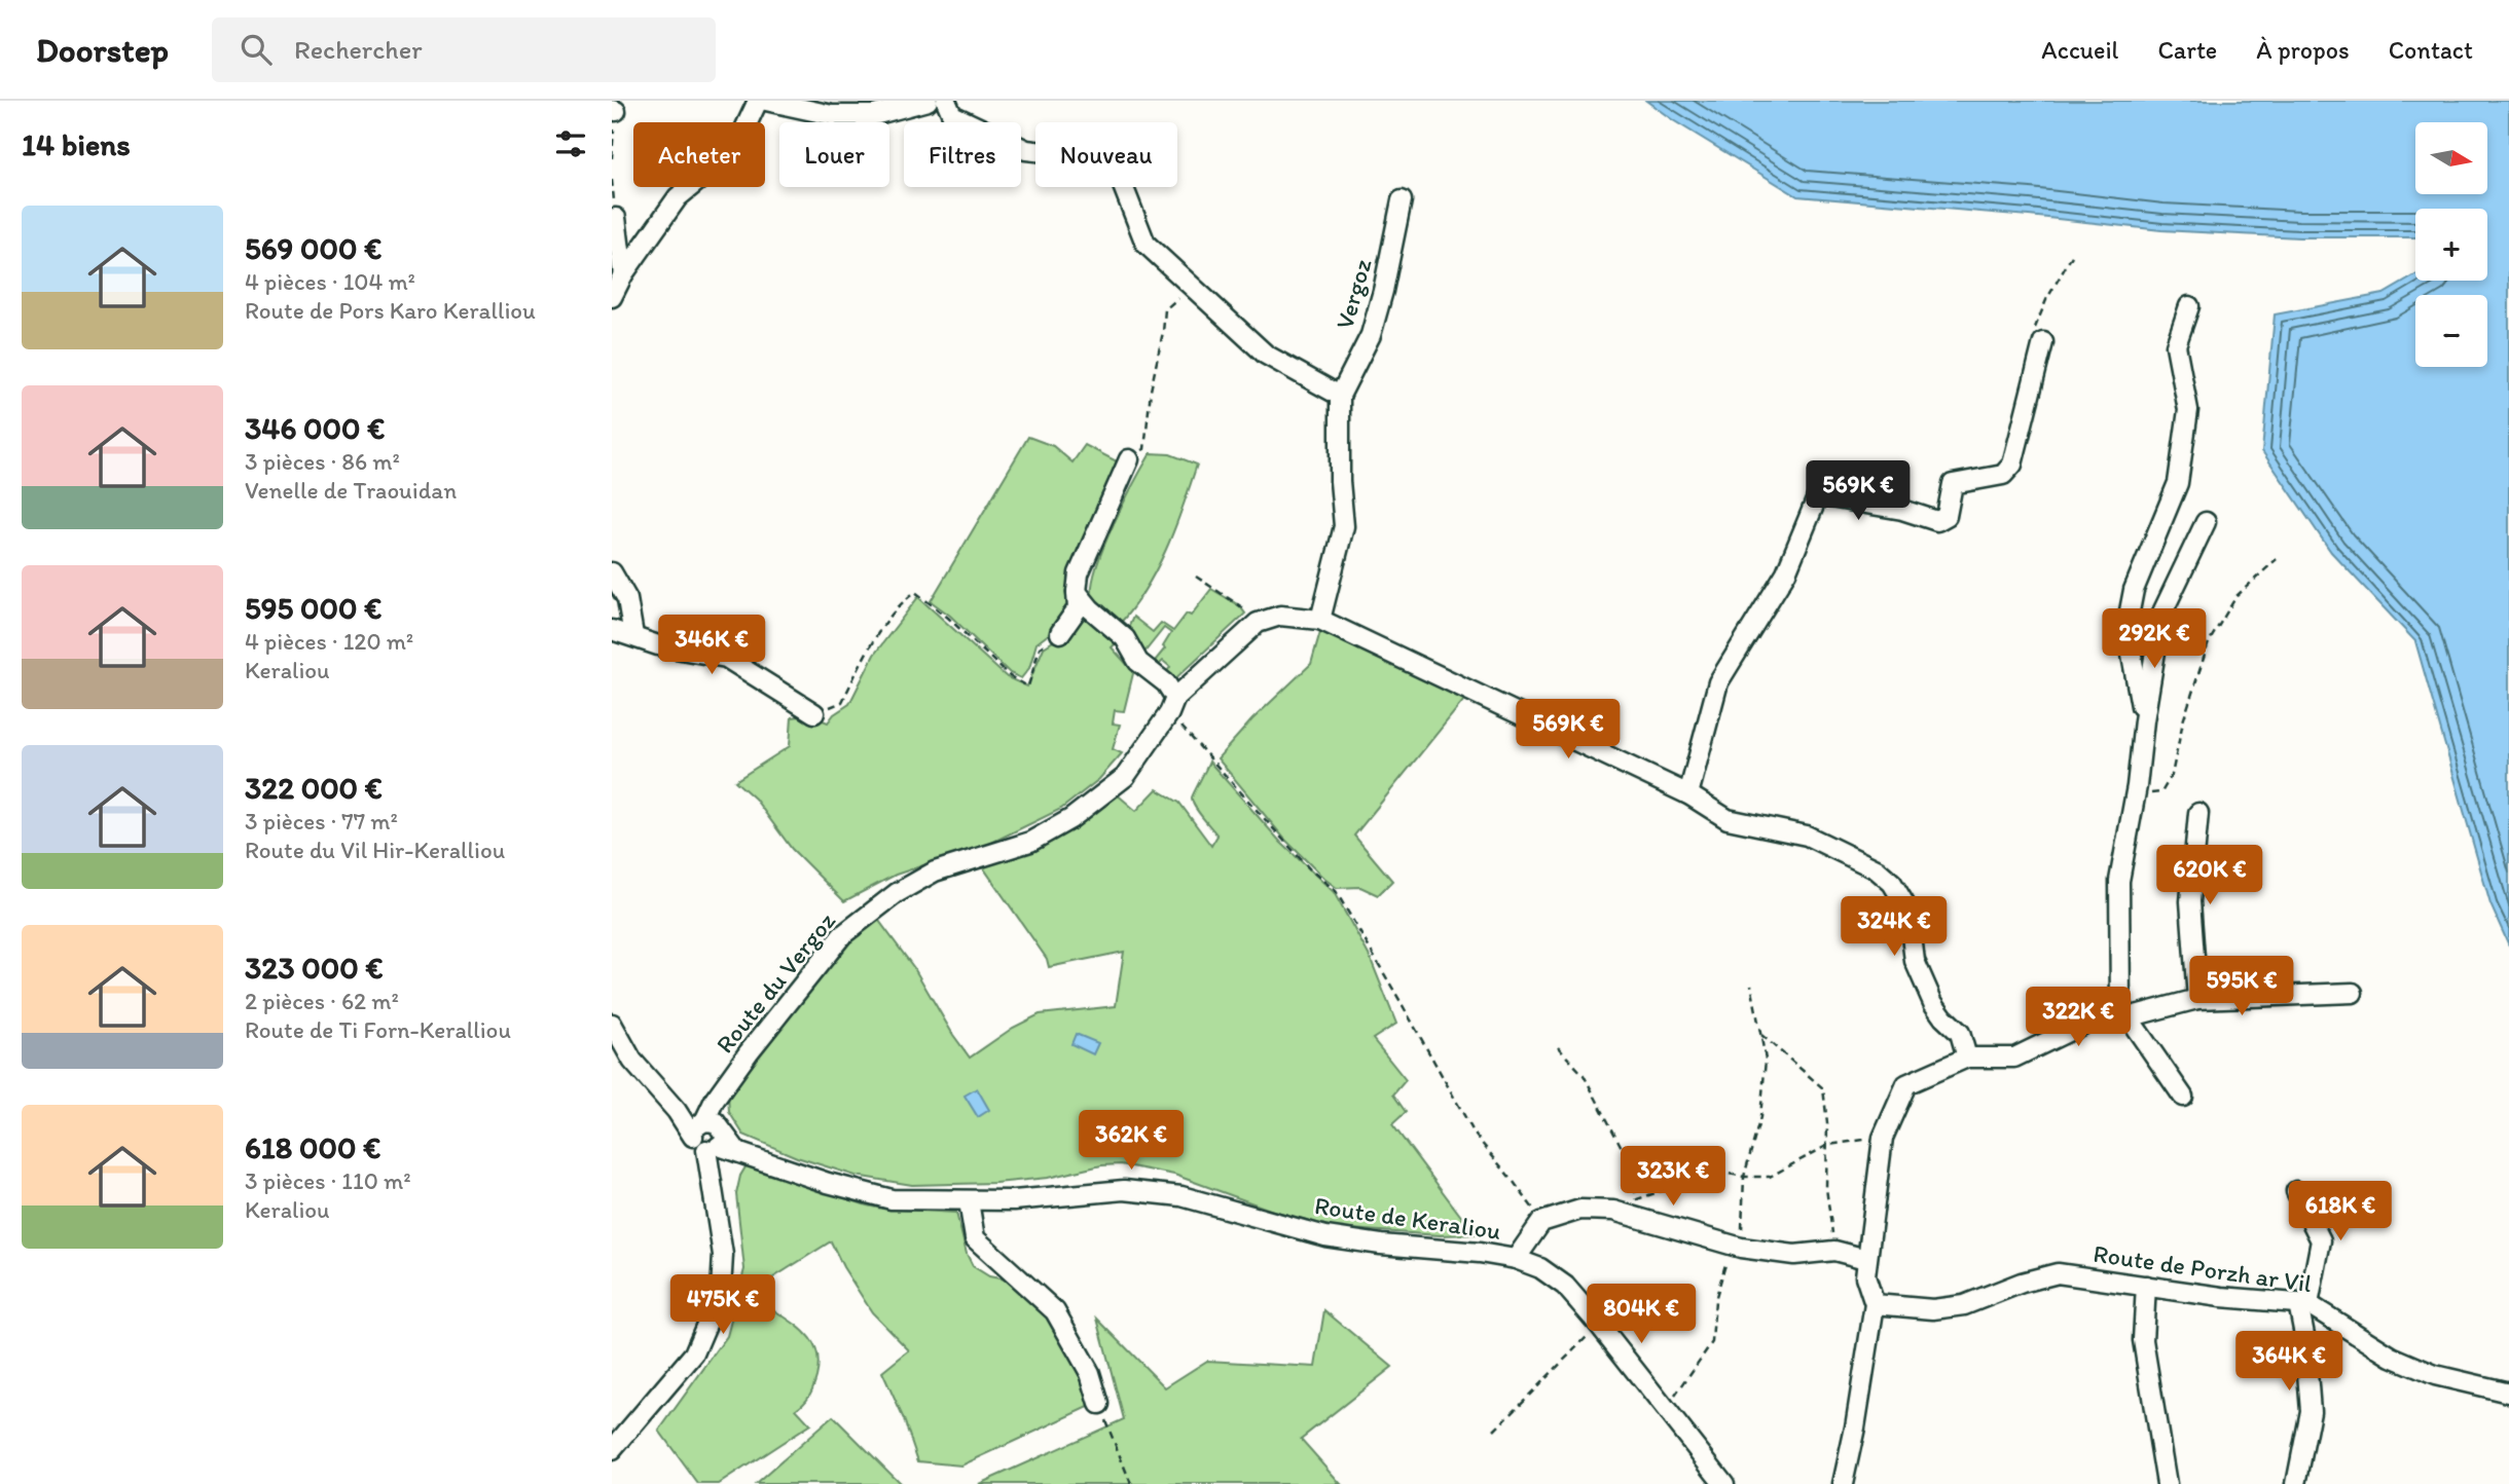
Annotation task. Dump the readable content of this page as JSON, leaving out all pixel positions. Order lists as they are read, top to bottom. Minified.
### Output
{"streets":{"street":["Vergoz","Route du Vergoz","Route de Keraliou","Route de Porzh ar Vil"]},"crossings":[["Route du Vergoz","Route de Keraliou"]],"north":"right","page":{"header":"Doorstep","search":"Rechercher","nav":["Accueil","Carte","À propos","Contact"],"heading":"14 biens","map_buttons":["+","−"],"chip":["Acheter","Louer","Filtres","Nouveau"],"list":[{"name":"569 000 €","note":"4 pièces · 104 m² · Route de Pors Karo Keralliou"},{"name":"346 000 €","note":"3 pièces · 86 m² · Venelle de Traouidan"},{"name":"595 000 €","note":"4 pièces · 120 m² · Keraliou"},{"name":"322 000 €","note":"3 pièces · 77 m² · Route du Vil Hir-Keralliou"},{"name":"323 000 €","note":"2 pièces · 62 m² · Route de Ti Forn-Keralliou"},{"name":"618 000 €","note":"3 pièces · 110 m² · Keraliou"}],"price":["569K €","292K €","346K €","569K €","620K €","324K €","595K €","322K €","362K €","323K €","618K €","475K €","804K €","364K €"]}}
